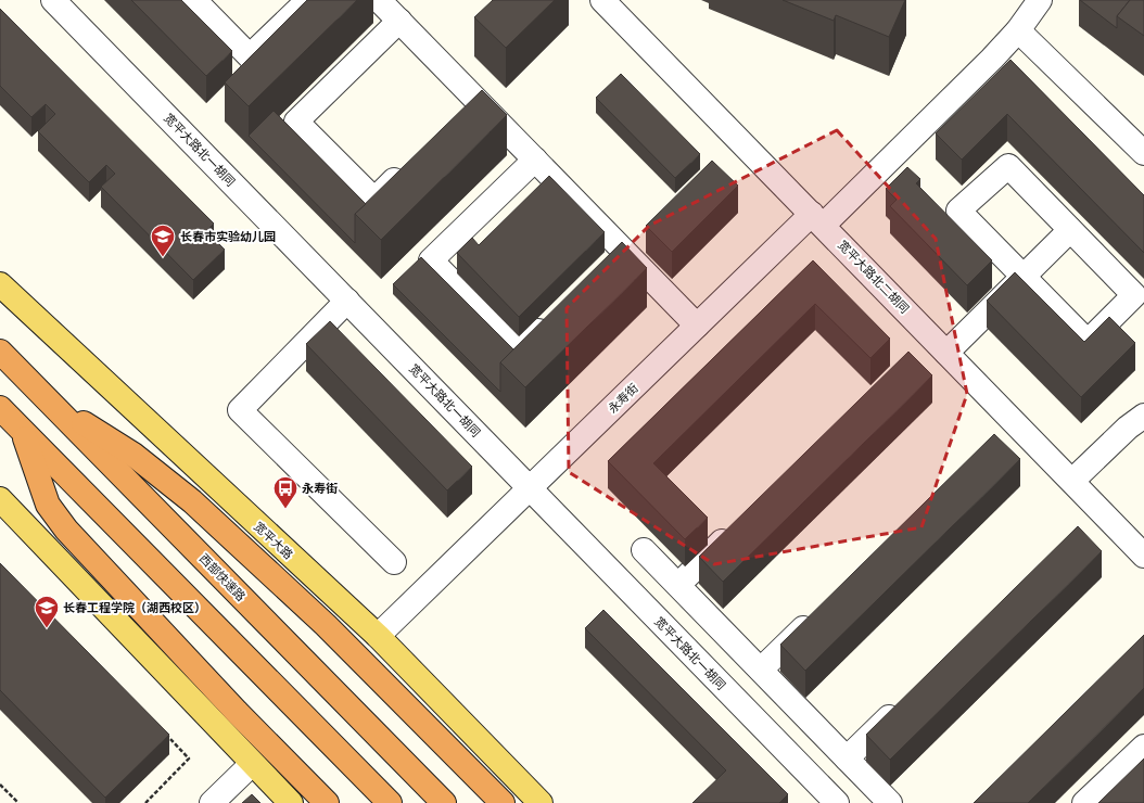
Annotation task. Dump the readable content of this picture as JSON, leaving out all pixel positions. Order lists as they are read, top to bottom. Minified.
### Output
{"streets":{"highway":["西部快速路"],"main road":["宽平大路"],"street":["宽平大路北一胡同","宽平大路北二胡同","永寿街"]},"crossings":[["宽平大路北一胡同","永寿街"],["宽平大路北二胡同","永寿街"],["永寿街","宽平大路"]],"places":{"school or university":["长春市实验幼儿园","长春工程学院（湖西校区）"],"bus stop":["永寿街"]}}
